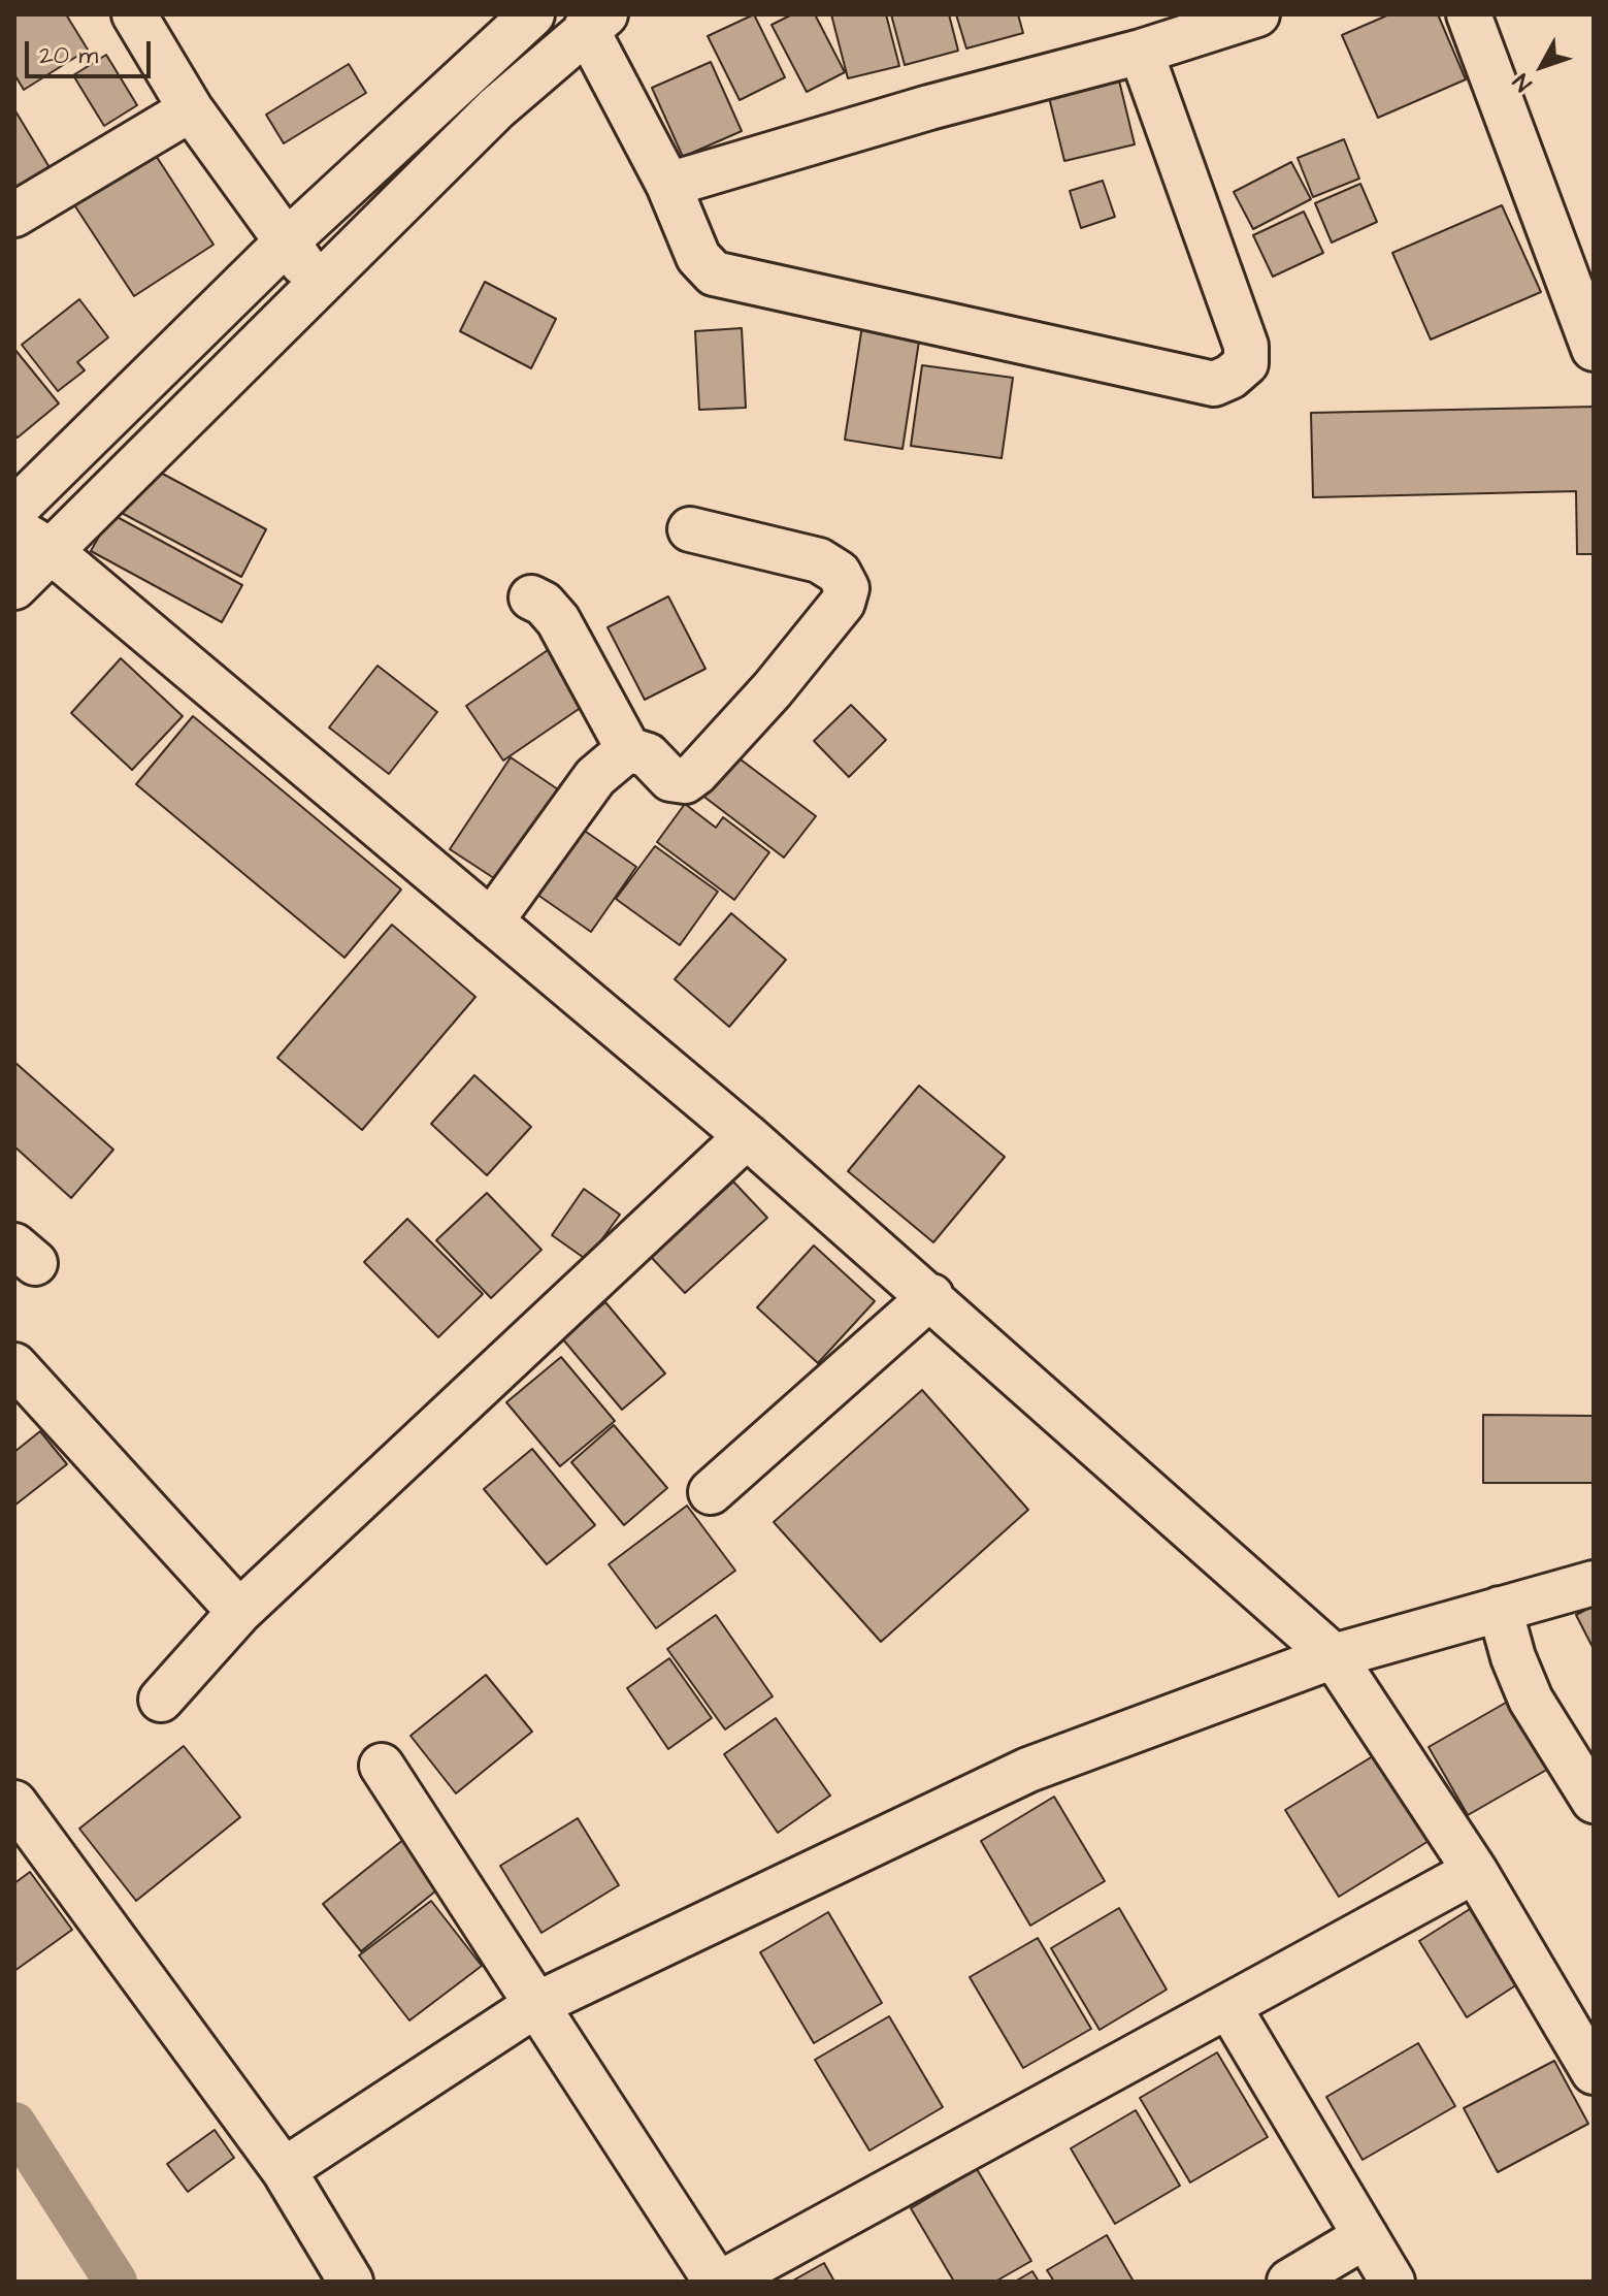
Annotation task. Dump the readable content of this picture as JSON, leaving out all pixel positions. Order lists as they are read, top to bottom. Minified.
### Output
{"scale_bar":"20 m","north":"bottom left"}
